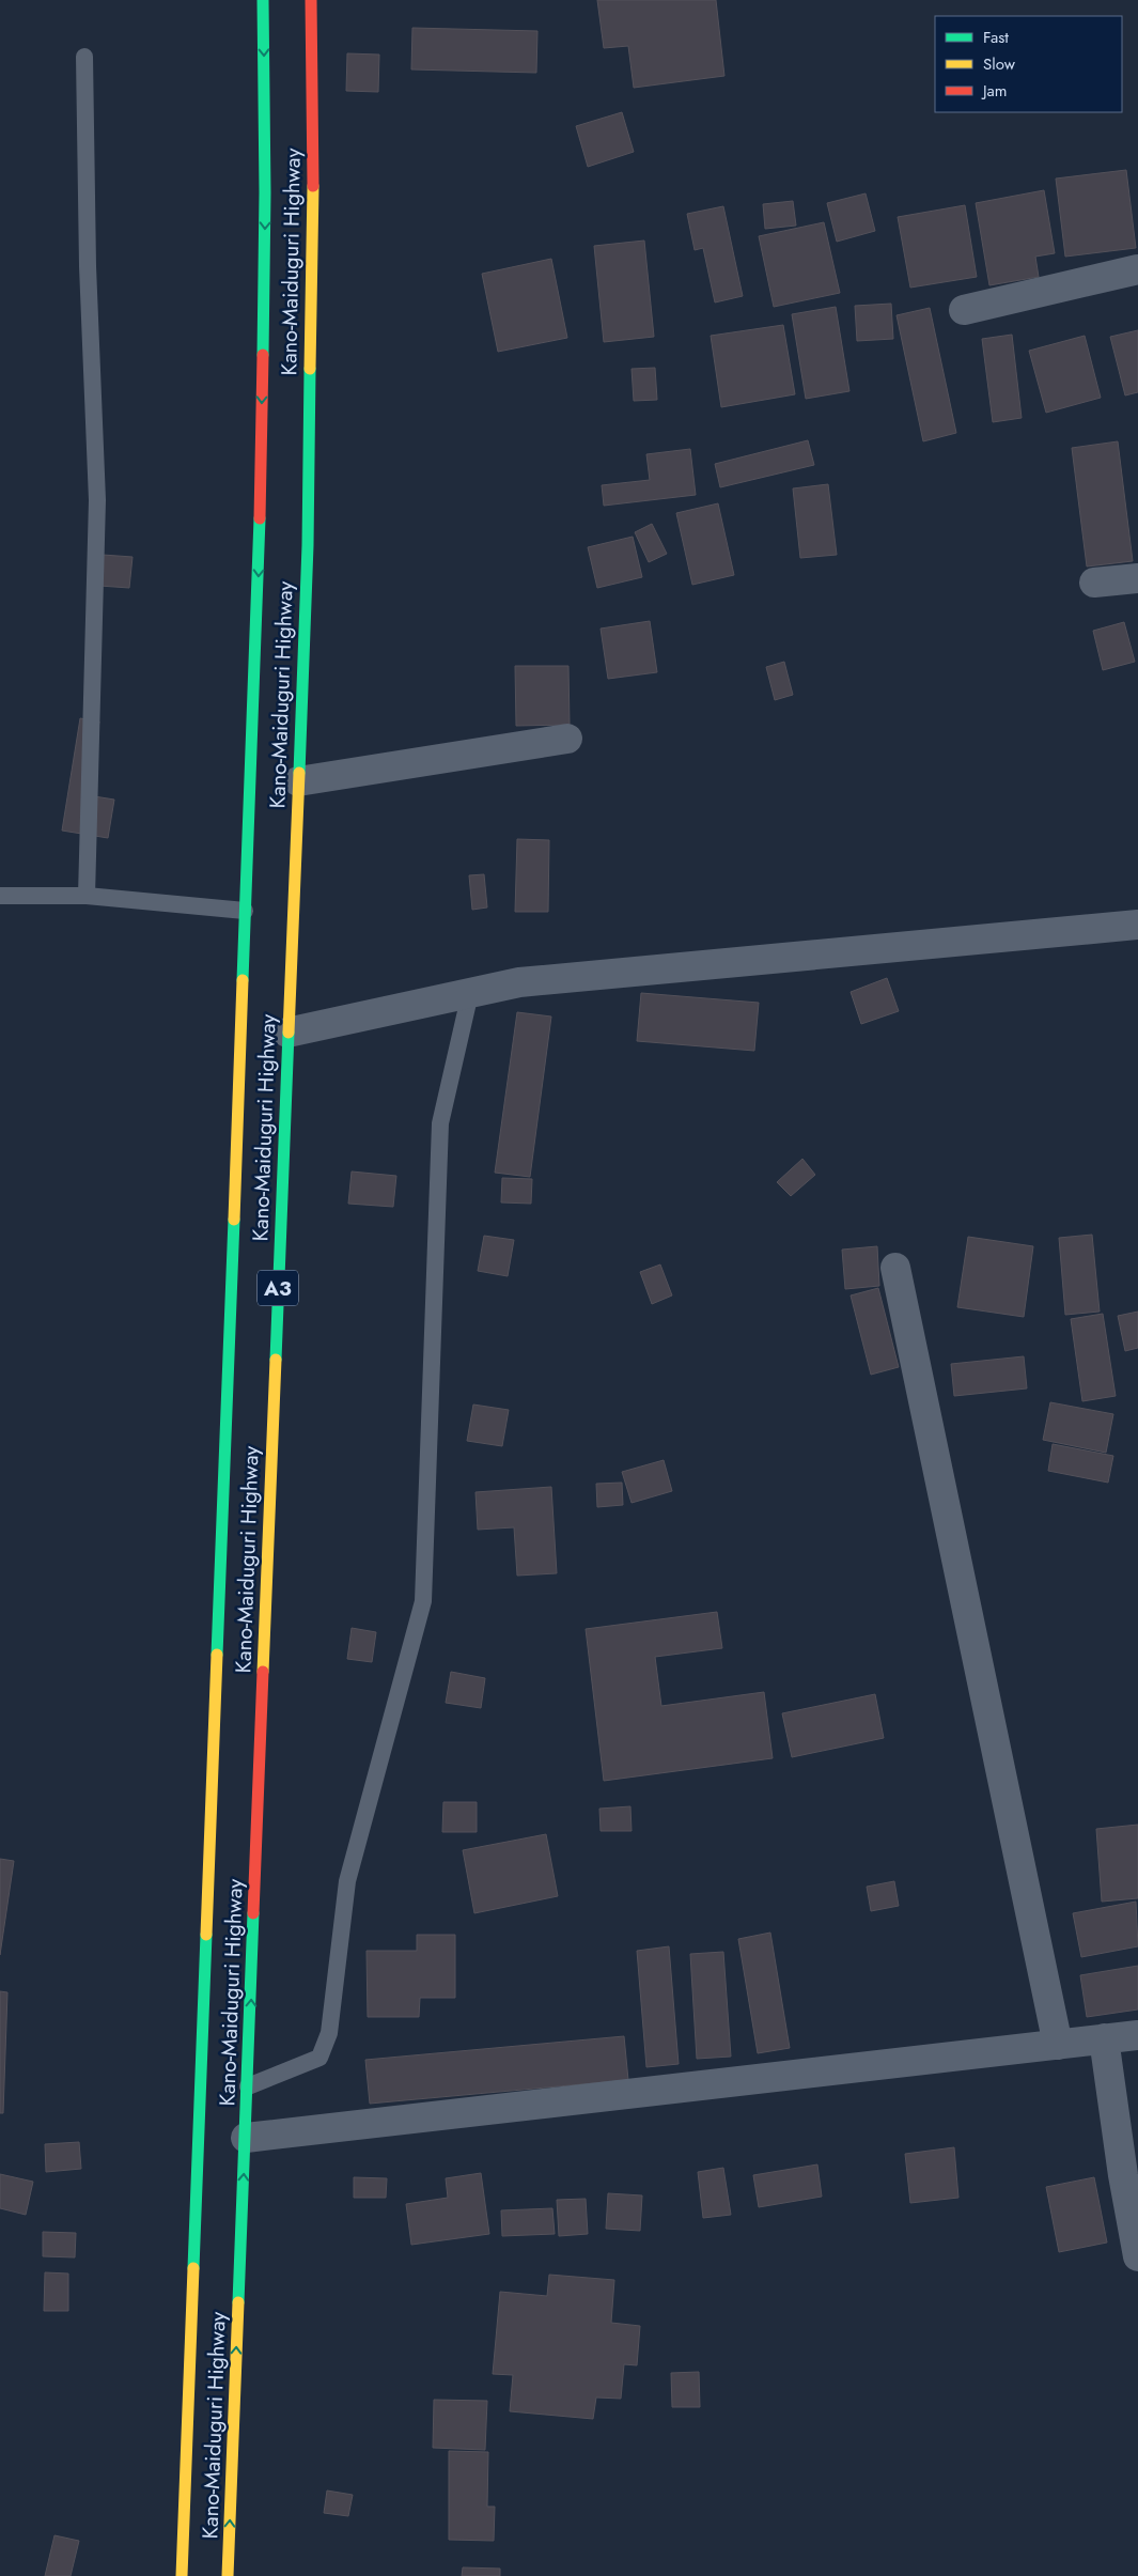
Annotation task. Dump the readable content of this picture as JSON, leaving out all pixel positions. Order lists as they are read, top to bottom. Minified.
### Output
{"streets":{"highway":["Kano-Maiduguri Highway","A3"]},"legend":["Fast","Slow","Jam"]}
